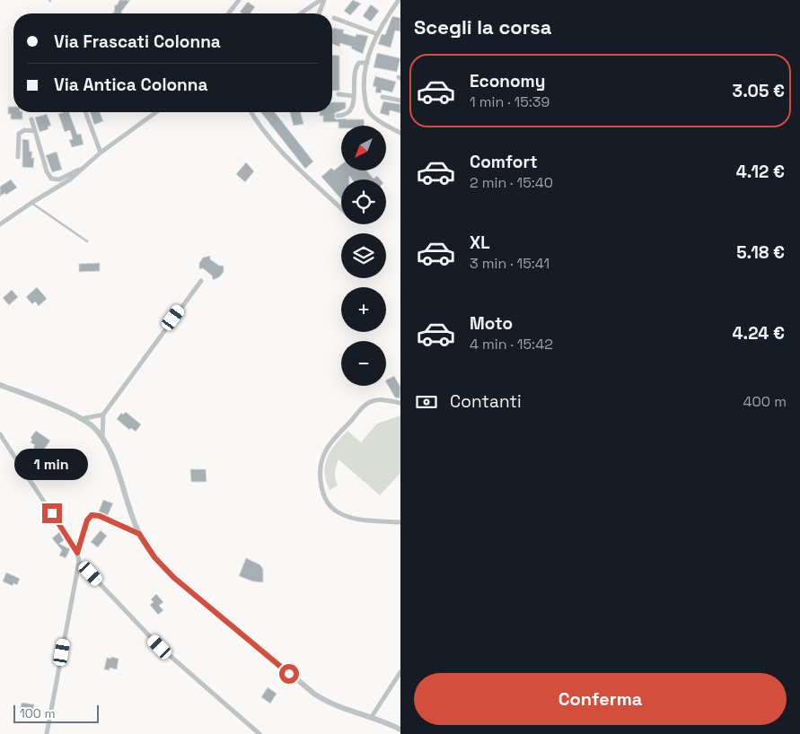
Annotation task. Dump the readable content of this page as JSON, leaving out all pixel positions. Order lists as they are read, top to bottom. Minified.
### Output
{"scale_bar":"100 m","north":"bottom left","page":{"heading":"Scegli la corsa","banner":["Via Frascati Colonna","Via Antica Colonna"],"list":[{"name":"Economy","note":"1 min · 15:39","value":"3.05 €"},{"name":"Comfort","note":"2 min · 15:40","value":"4.12 €"},{"name":"XL","note":"3 min · 15:41","value":"5.18 €"},{"name":"Moto","note":"4 min · 15:42","value":"4.24 €"}],"map_buttons":["+","−"],"pay":["Contanti","400 m"],"bubble":"1 min","buttons":"Conferma","scale":"100 m"}}
